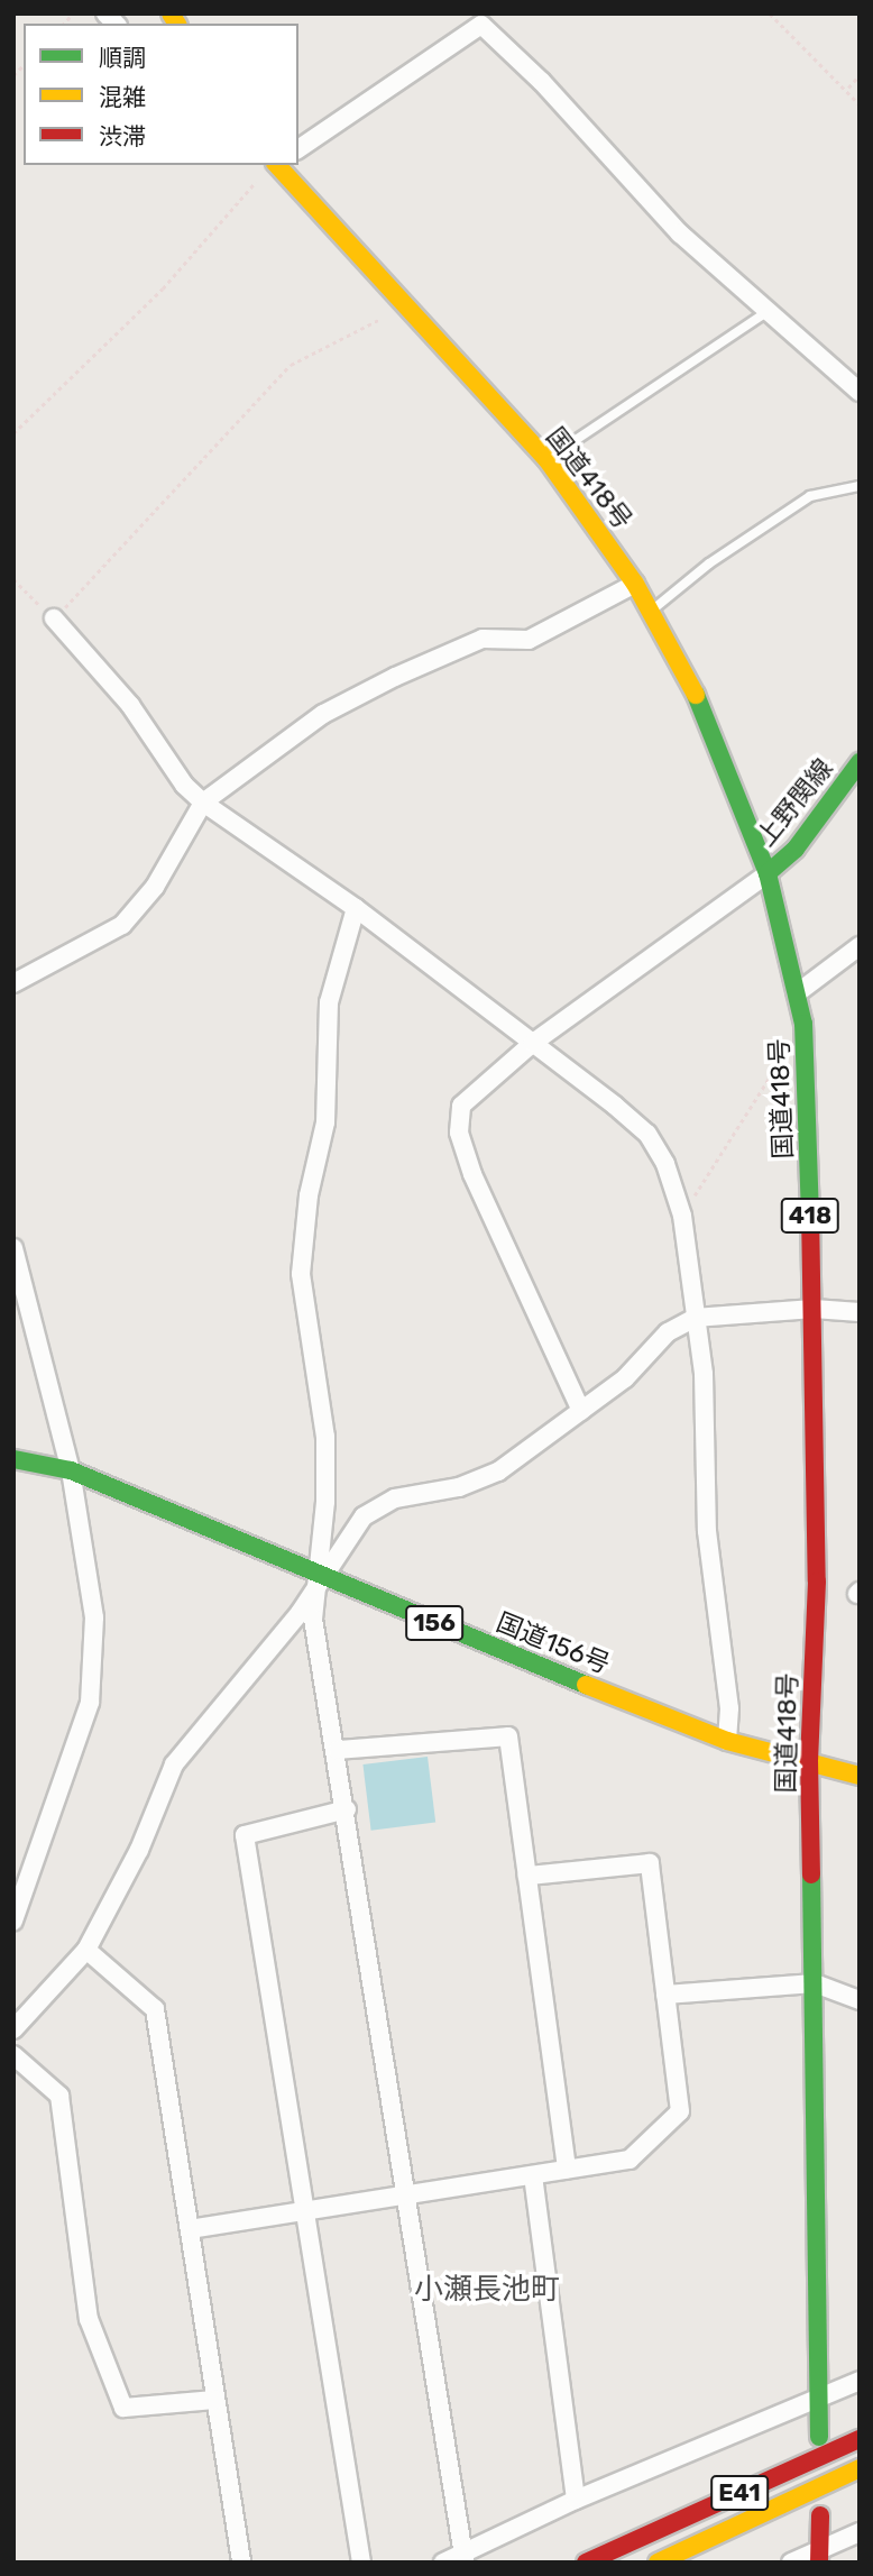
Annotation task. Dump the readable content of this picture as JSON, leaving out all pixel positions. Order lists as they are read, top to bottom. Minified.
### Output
{"streets":{"main road":["国道418号","上野関線","418","156","国道156号","E41"]},"crossings":[["国道418号","上野関線"],["国道418号","国道156号"]],"districts":["小瀬長池町"],"legend":["順調","混雑","渋滞"]}
